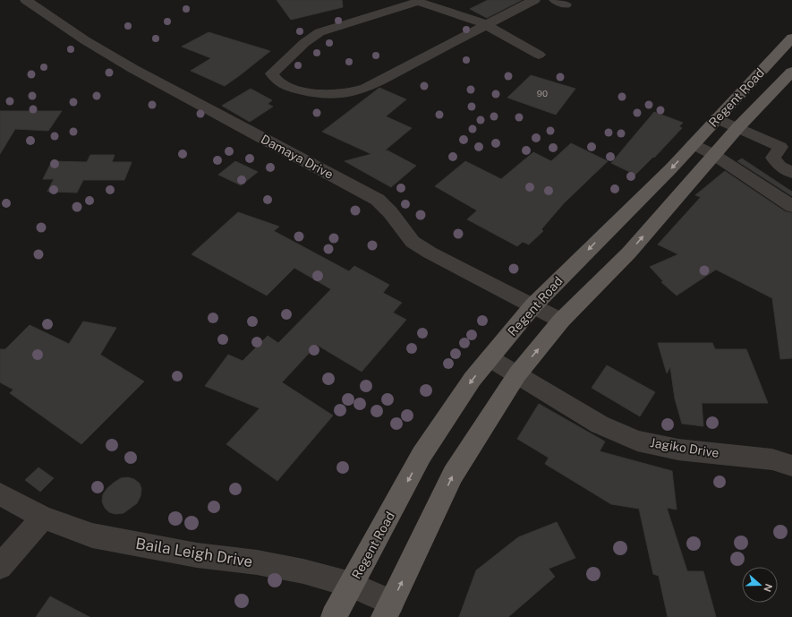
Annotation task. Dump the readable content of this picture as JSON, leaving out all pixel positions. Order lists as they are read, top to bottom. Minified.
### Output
{"streets":{"main road":["Regent Road"],"street":["Damaya Drive","Jagiko Drive","Baila Leigh Drive"]},"crossings":[["Regent Road","Damaya Drive"],["Regent Road","Jagiko Drive"],["Regent Road","Baila Leigh Drive"]],"house_numbers":["90"],"north":"right"}
